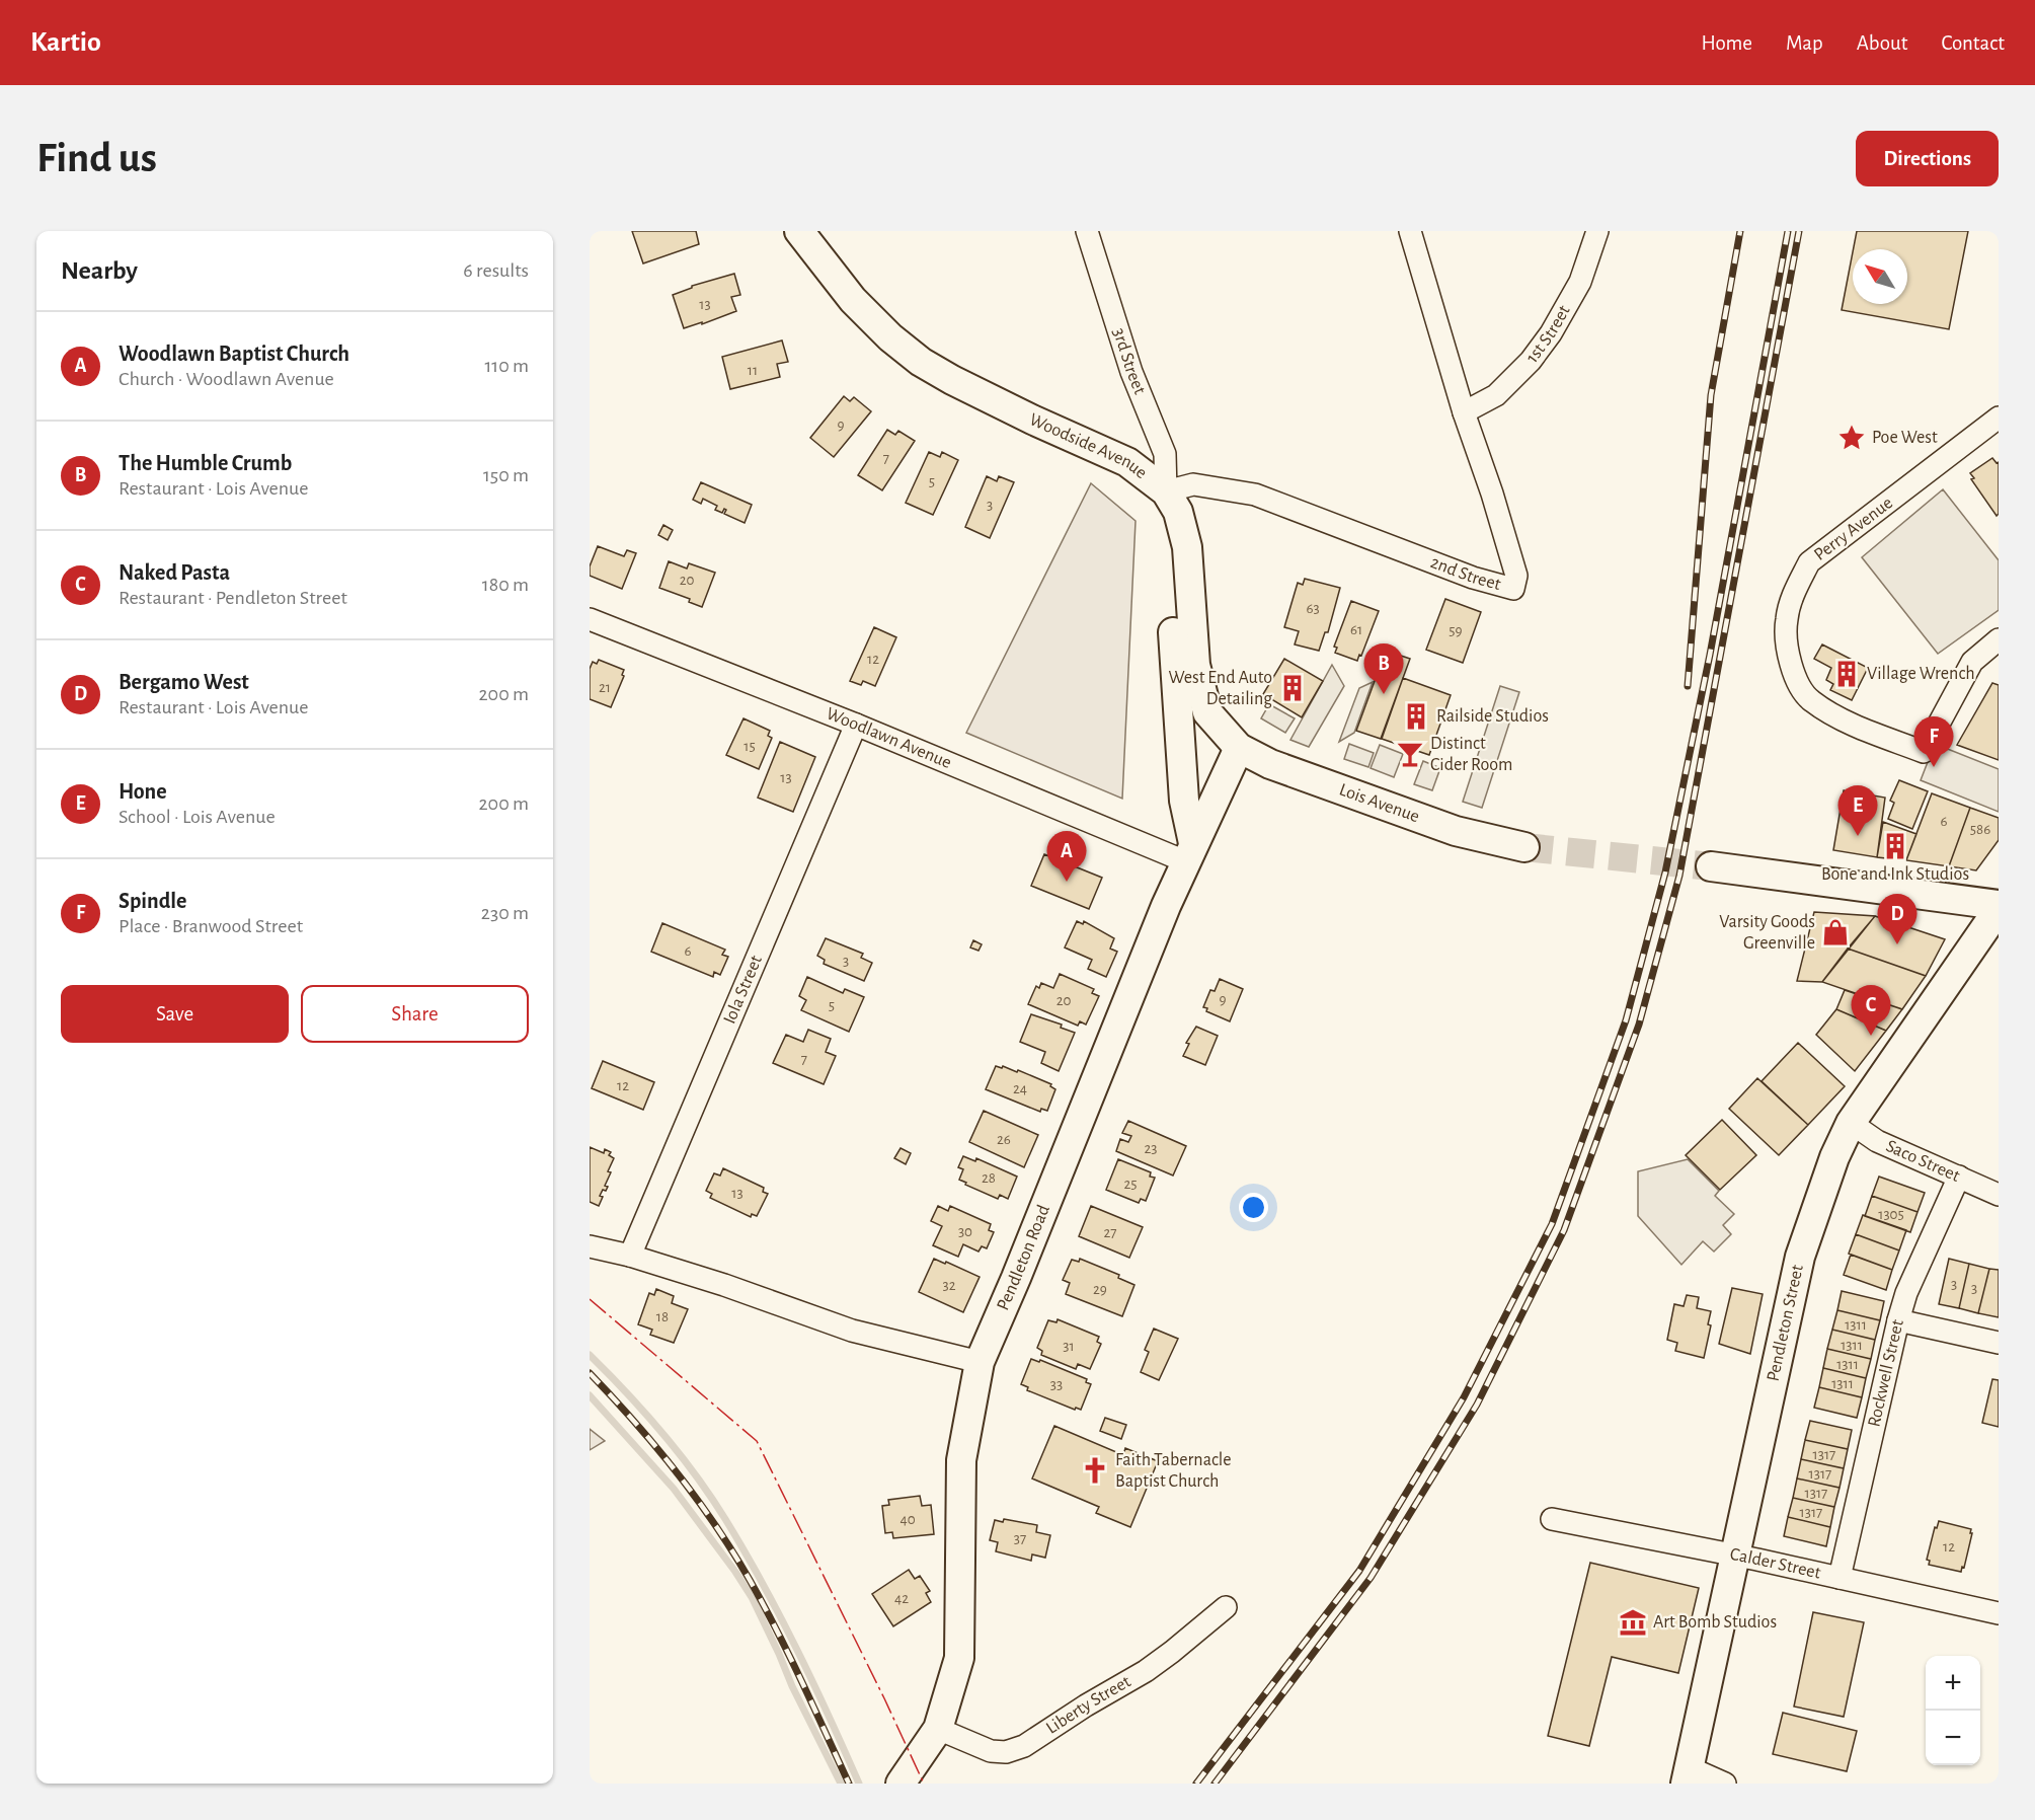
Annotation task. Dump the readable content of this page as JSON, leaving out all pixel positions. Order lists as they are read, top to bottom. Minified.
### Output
{"streets":{"street":["1st Street","3rd Street","Woodside Avenue","Perry Avenue","2nd Street","Woodlawn Avenue","Lois Avenue","Iola Street","Saco Street","Pendleton Road","Pendleton Street","Rockwell Street","Calder Street","Liberty Street"]},"crossings":[["1st Street","2nd Street"],["3rd Street","Woodside Avenue"],["3rd Street","2nd Street"],["Woodside Avenue","2nd Street"],["Woodside Avenue","Lois Avenue"],["Woodside Avenue","Pendleton Road"],["Woodlawn Avenue","Iola Street"],["Woodlawn Avenue","Pendleton Road"],["Lois Avenue","Pendleton Road"],["Saco Street","Pendleton Street"],["Saco Street","Rockwell Street"],["Pendleton Road","Liberty Street"],["Pendleton Street","Calder Street"],["Rockwell Street","Calder Street"]],"places":{"place":["Poe West"],"building":["Village Wrench","West End Auto Detailing","Railside Studios","Bone and Ink Studios"],"bar":["Distinct Cider Room"],"shop":["Varsity Goods Greenville"],"church":["Faith Tabernacle Baptist Church"],"museum":["Art Bomb Studios"]},"house_numbers":["13","11","9","7","5","3","20","63","61","59","12","21","15","13","6","586","6","3","9","20","5","7","12","24","26","23","28","25","13","1305","30","27","3","32","3","29","18","1311","1311","31","1311","1311","33","1317","1317","1317","1317","40","37","12","42"],"north":"top left","page":{"header":"Kartio","nav":["Home","Map","About","Contact"],"buttons":["Directions",["Save","Share"]],"title":"Find us","heading":["Nearby","6 results"],"list":[{"mark":"A","name":"Woodlawn Baptist Church","note":"Church · Woodlawn Avenue","value":"110 m"},{"mark":"B","name":"The Humble Crumb","note":"Restaurant · Lois Avenue","value":"150 m"},{"mark":"C","name":"Naked Pasta","note":"Restaurant · Pendleton Street","value":"180 m"},{"mark":"D","name":"Bergamo West","note":"Restaurant · Lois Avenue","value":"200 m"},{"mark":"E","name":"Hone","note":"School · Lois Avenue","value":"200 m"},{"mark":"F","name":"Spindle","note":"Place · Branwood Street","value":"230 m"}],"pins":["B","F","E","A","D","C"],"map_buttons":["+","−"]}}
